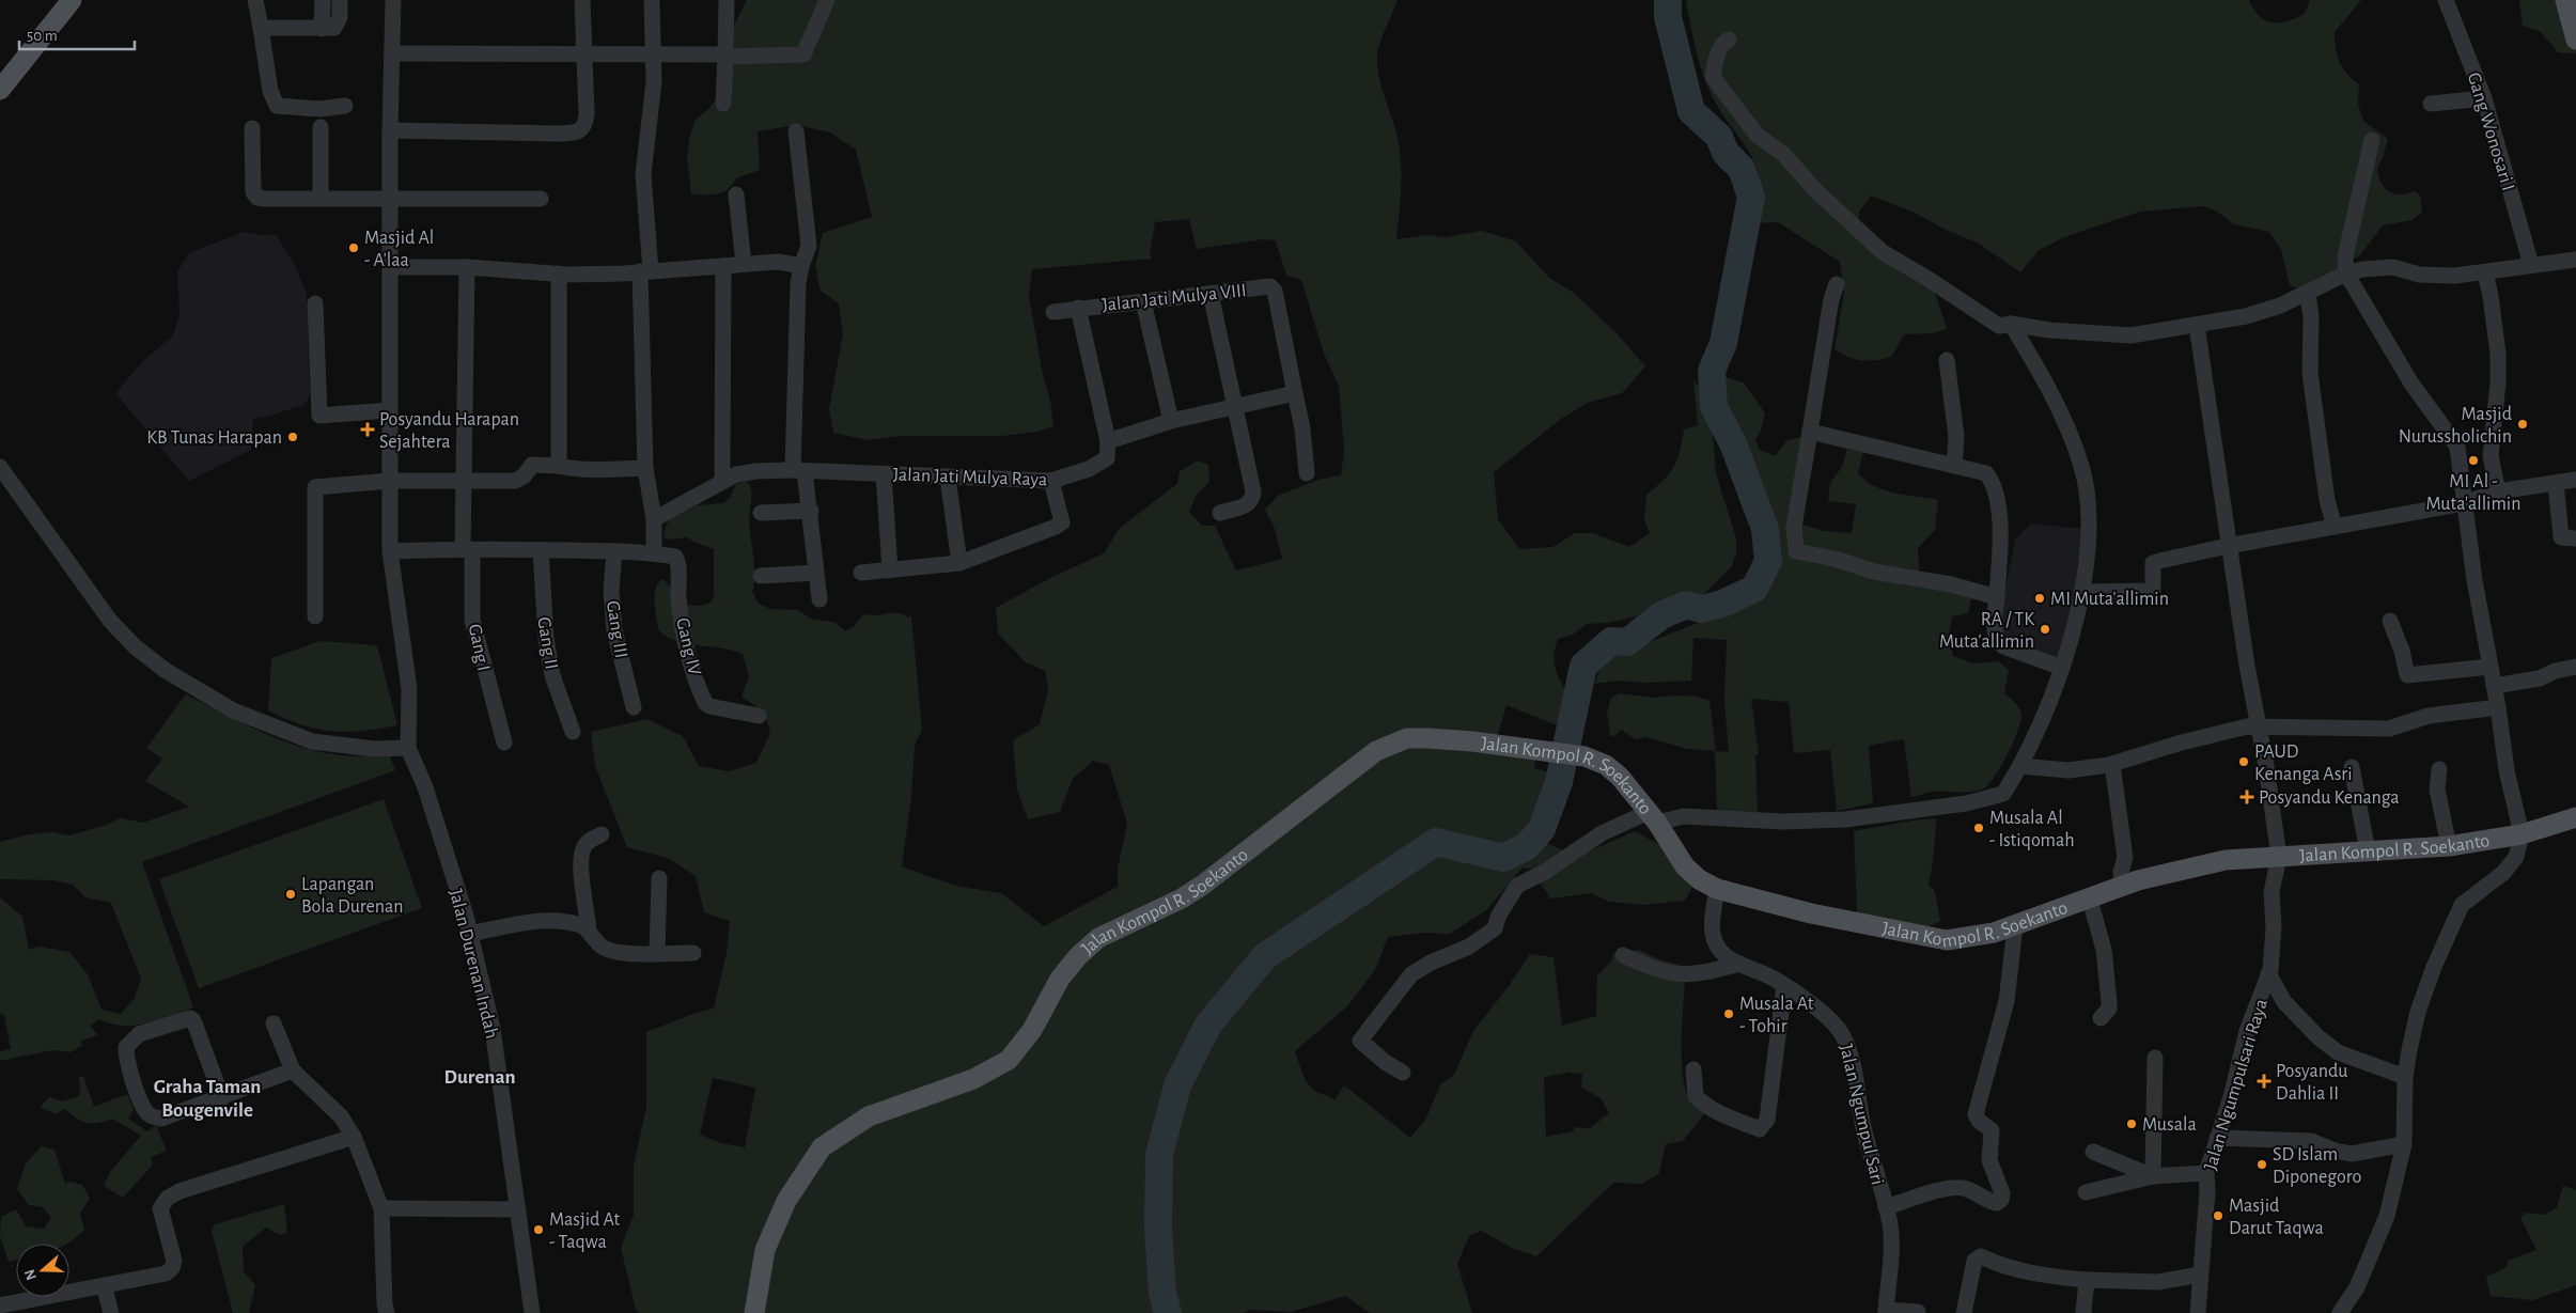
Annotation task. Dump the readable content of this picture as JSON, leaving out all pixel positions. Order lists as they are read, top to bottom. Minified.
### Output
{"streets":{"main road":["Jalan Kompol R. Soekanto"],"street":["Gang Wonosari I","Jalan Jati Mulya VIII","Jalan Jati Mulya Raya","Gang III","Gang II","Gang IV","Gang I","Jalan Durenan Indah","Jalan Ngumpulsari Raya","Jalan Ngumpul Sari"]},"crossings":[["Jalan Kompol R. Soekanto","Jalan Ngumpulsari Raya"],["Jalan Kompol R. Soekanto","Jalan Ngumpul Sari"]],"districts":["Durenan","Graha Taman Bougenvile"],"places":{"other":["Masjid Al - A'laa","Masjid Nurussholichin","KB Tunas Harapan","MI Al - Muta'allimin","MI Muta'allimin","RA / TK Muta'allimin","PAUD Kenanga Asri","Musala Al - Istiqomah","Lapangan Bola Durenan","Musala At - Tohir","Musala","SD Islam Diponegoro","Masjid Darut Taqwa","Masjid At - Taqwa"],"health":["Posyandu Harapan Sejahtera","Posyandu Kenanga","Posyandu Dahlia II"]},"scale_bar":"50 m","north":"left"}
